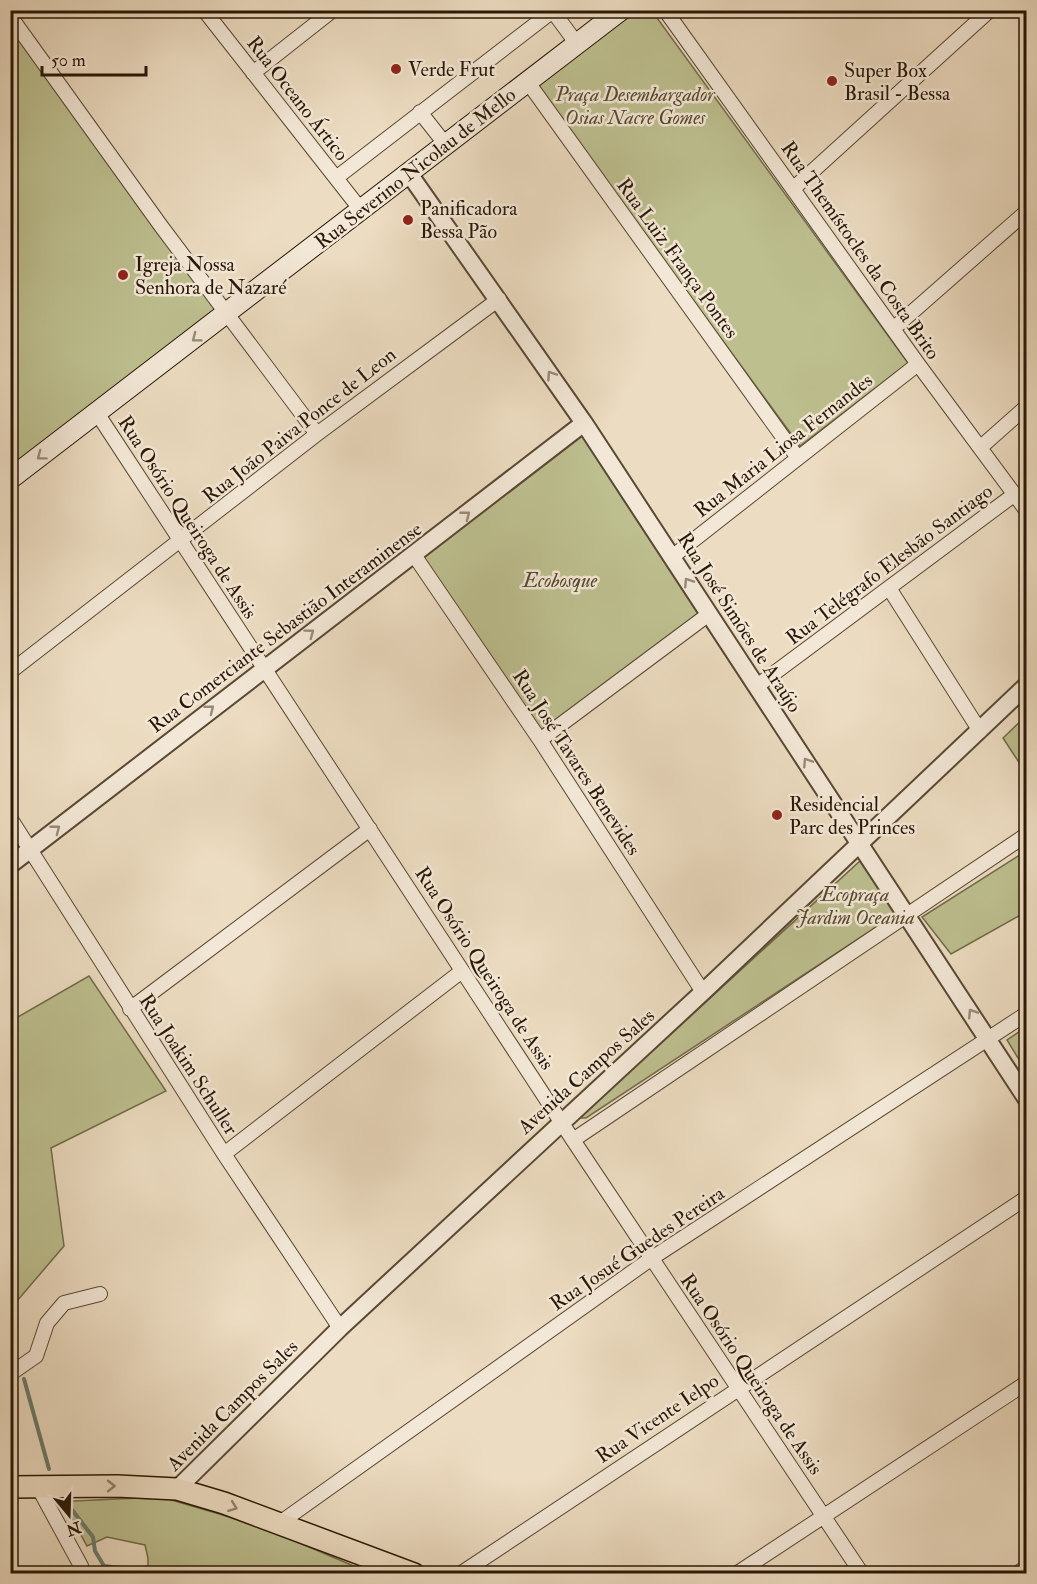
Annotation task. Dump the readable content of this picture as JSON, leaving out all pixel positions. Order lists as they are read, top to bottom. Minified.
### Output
{"streets":{"main road":["Rua Severino Nicolau de Mello"],"street":["Rua Oceano Ártico","Rua Themístocles da Costa Brito","Rua Luiz França Pontes","Rua João Paiva Ponce de Leon","Rua Maria Liosa Fernandes","Rua Osório Queiroga de Assis","Rua Telégrafo Elesbão Santiago","Rua José Simões de Araújo","Rua Comerciante Sebastião Interaminense","Rua José Tavares Benevides","Rua Joakim Schuller","Avenida Campos Sales","Rua Josué Guedes Pereira","Rua Vicente Ielpo"]},"crossings":[["Rua Oceano Ártico","Rua Severino Nicolau de Mello"],["Rua Severino Nicolau de Mello","Rua Luiz França Pontes"],["Rua Severino Nicolau de Mello","Rua Osório Queiroga de Assis"],["Rua Severino Nicolau de Mello","Rua José Simões de Araújo"],["Rua Themístocles da Costa Brito","Rua Maria Liosa Fernandes"],["Rua Themístocles da Costa Brito","Rua Telégrafo Elesbão Santiago"],["Rua Luiz França Pontes","Rua Maria Liosa Fernandes"],["Rua João Paiva Ponce de Leon","Rua Osório Queiroga de Assis"],["Rua João Paiva Ponce de Leon","Rua José Simões de Araújo"],["Rua Maria Liosa Fernandes","Rua José Simões de Araújo"],["Rua Osório Queiroga de Assis","Rua Comerciante Sebastião Interaminense"],["Rua Osório Queiroga de Assis","Avenida Campos Sales"],["Rua Osório Queiroga de Assis","Rua Josué Guedes Pereira"],["Rua Osório Queiroga de Assis","Rua Vicente Ielpo"],["Rua Telégrafo Elesbão Santiago","Rua José Simões de Araújo"],["Rua José Simões de Araújo","Rua Comerciante Sebastião Interaminense"],["Rua José Simões de Araújo","Avenida Campos Sales"],["Rua José Simões de Araújo","Rua Josué Guedes Pereira"],["Rua Comerciante Sebastião Interaminense","Rua José Tavares Benevides"],["Rua Comerciante Sebastião Interaminense","Rua Joakim Schuller"],["Rua José Tavares Benevides","Avenida Campos Sales"],["Rua Joakim Schuller","Avenida Campos Sales"]],"one_way":["Rua Severino Nicolau de Mello","Rua José Simões de Araújo","Rua Comerciante Sebastião Interaminense"],"parks":["Praça Desembargador Osias Nacre Gomes","Ecobosque","Ecopraça Jardim Oceania"],"places":["Verde Frut","Super Box Brasil - Bessa","Panificadora Bessa Pão","Igreja Nossa Senhora de Nazaré","Residencial Parc des Princes"],"scale_bar":"50 m","north":"bottom"}
